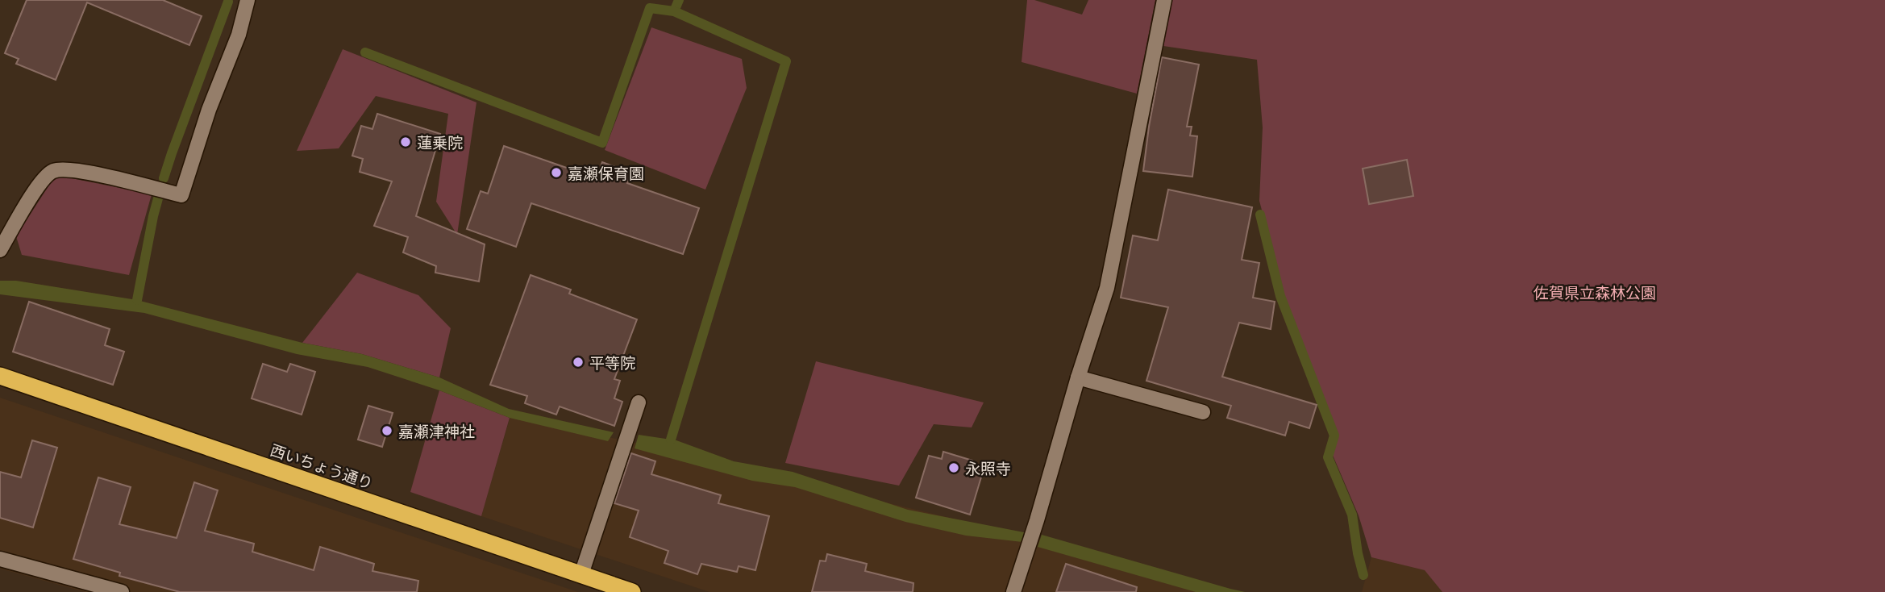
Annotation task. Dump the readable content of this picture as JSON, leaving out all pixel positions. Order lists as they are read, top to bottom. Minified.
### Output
{"streets":{"highway":["西いちょう通り"]},"parks":["佐賀県立森林公園"],"places":["蓮乗院","嘉瀬保育園","平等院","嘉瀬津神社","永照寺"]}
